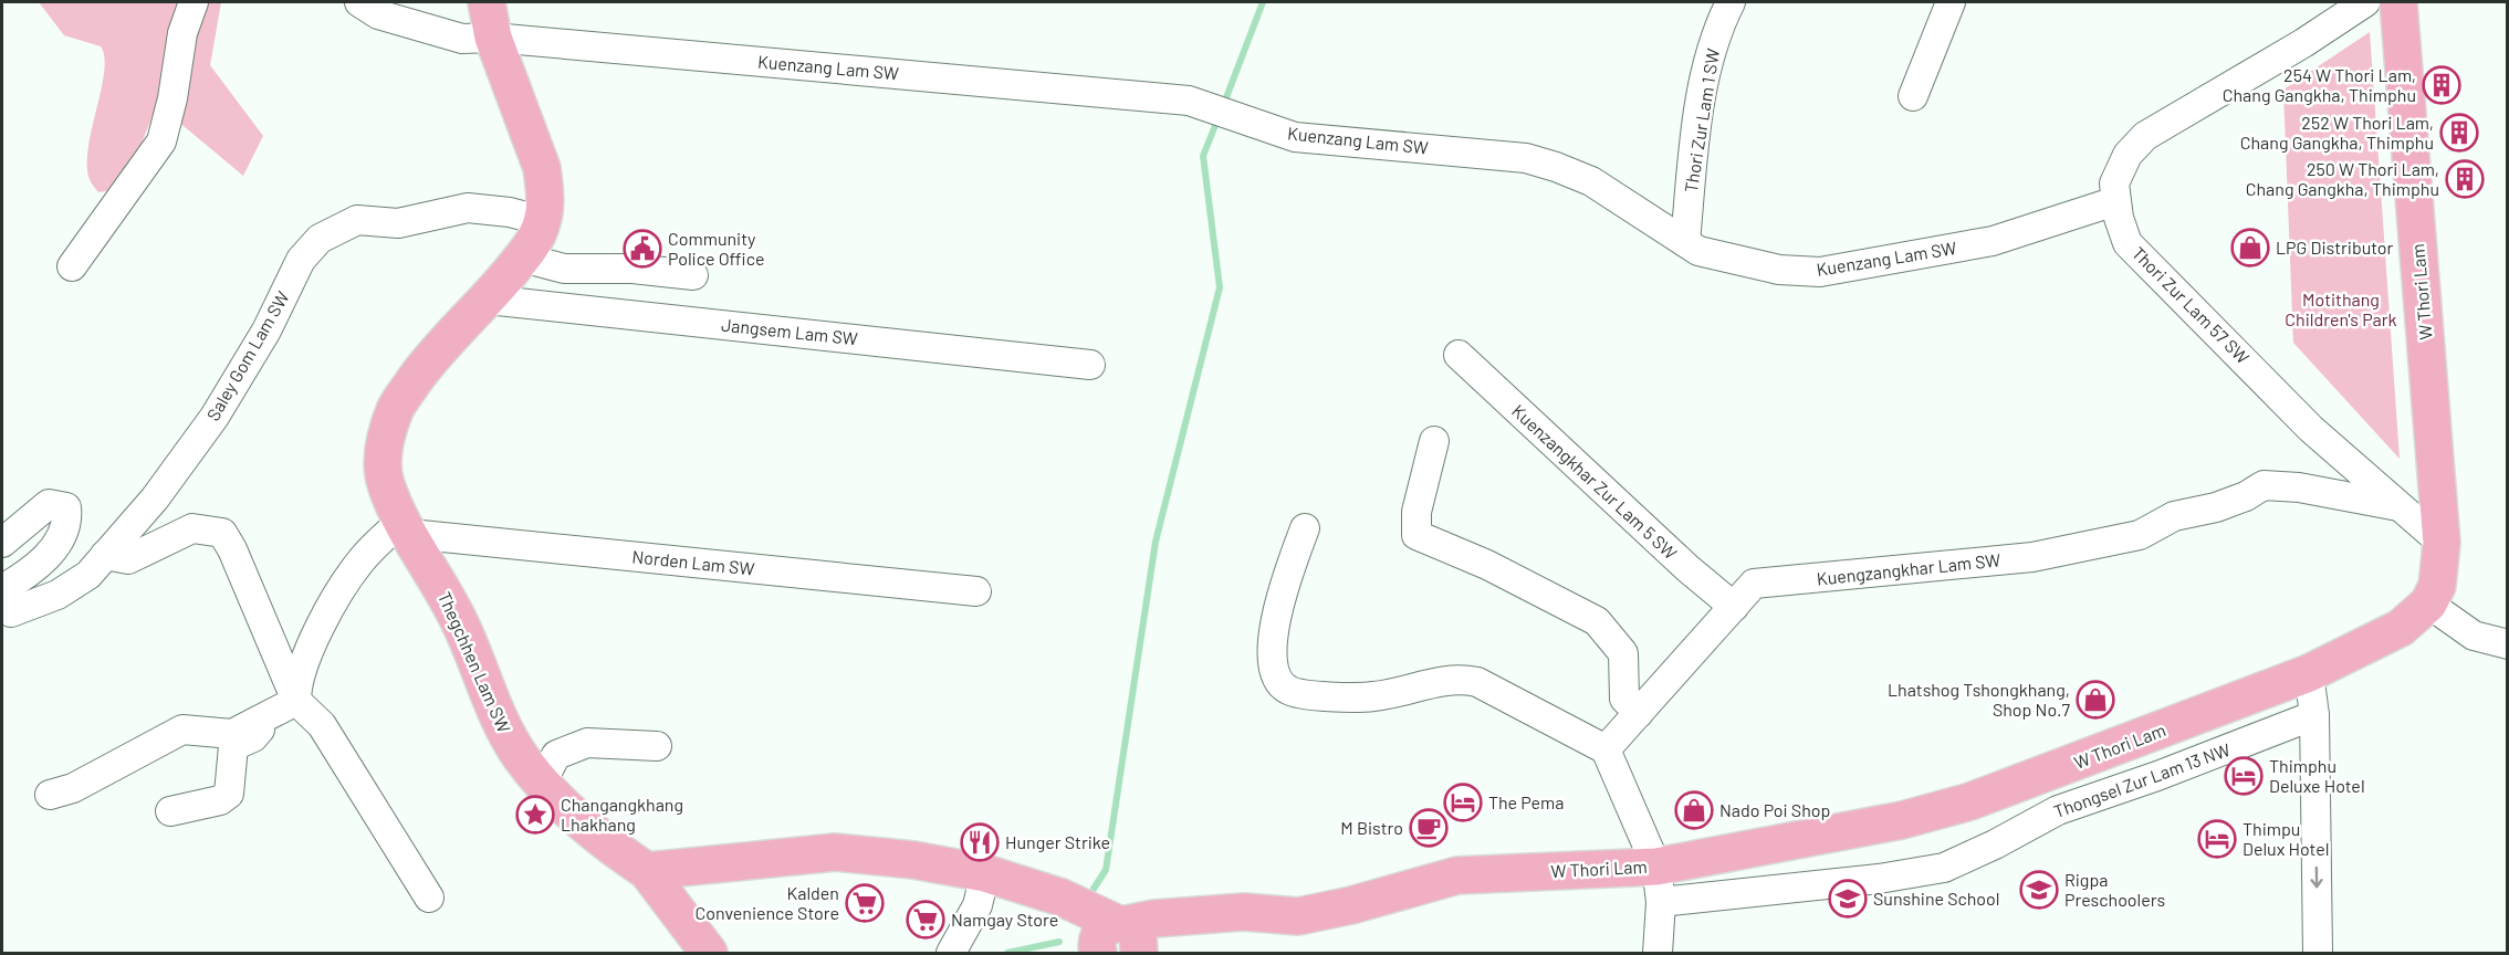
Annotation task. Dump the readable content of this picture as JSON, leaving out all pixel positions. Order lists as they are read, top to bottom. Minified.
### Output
{"streets":{"main road":["W Thori Lam","Thegchhen Lam SW"],"street":["Kuenzang Lam SW","Thori Zur Lam 1 SW","Thori Zur Lam 57 SW","Jangsem Lam SW","Saley Gom Lam SW","Kuenzangkhar Zur Lam 5 SW","Norden Lam SW","Kuengzangkhar Lam SW","Thongsel Zur Lam 13 NW"]},"crossings":[["Kuenzang Lam SW","Thori Zur Lam 1 SW"],["Kuenzang Lam SW","Thori Zur Lam 57 SW"],["Kuenzang Lam SW","Thegchhen Lam SW"],["W Thori Lam","Thori Zur Lam 57 SW"],["Thori Zur Lam 57 SW","Kuengzangkhar Lam SW"],["Jangsem Lam SW","Thegchhen Lam SW"],["Saley Gom Lam SW","Thegchhen Lam SW"],["Kuenzangkhar Zur Lam 5 SW","Kuengzangkhar Lam SW"],["Norden Lam SW","Thegchhen Lam SW"]],"parks":["Motithang Children's Park"],"places":{"building":["254 W Thori Lam, Chang Gangkha, Thimphu","252 W Thori Lam, Chang Gangkha, Thimphu","250 W Thori Lam, Chang Gangkha, Thimphu"],"shop":["LPG Distributor","Lhatshog Tshongkhang, Shop No.7","Nado Poi Shop"],"public building":["Community Police Office"],"hotel":["Thimphu Deluxe Hotel","The Pema","Thimpu Delux Hotel"],"place":["Changangkhang Lhakhang"],"cafe":["M Bistro"],"restaurant":["Hunger Strike"],"school or university":["Rigpa Preschoolers","Sunshine School"],"supermarket":["Kalden Convenience Store","Namgay Store"]}}
